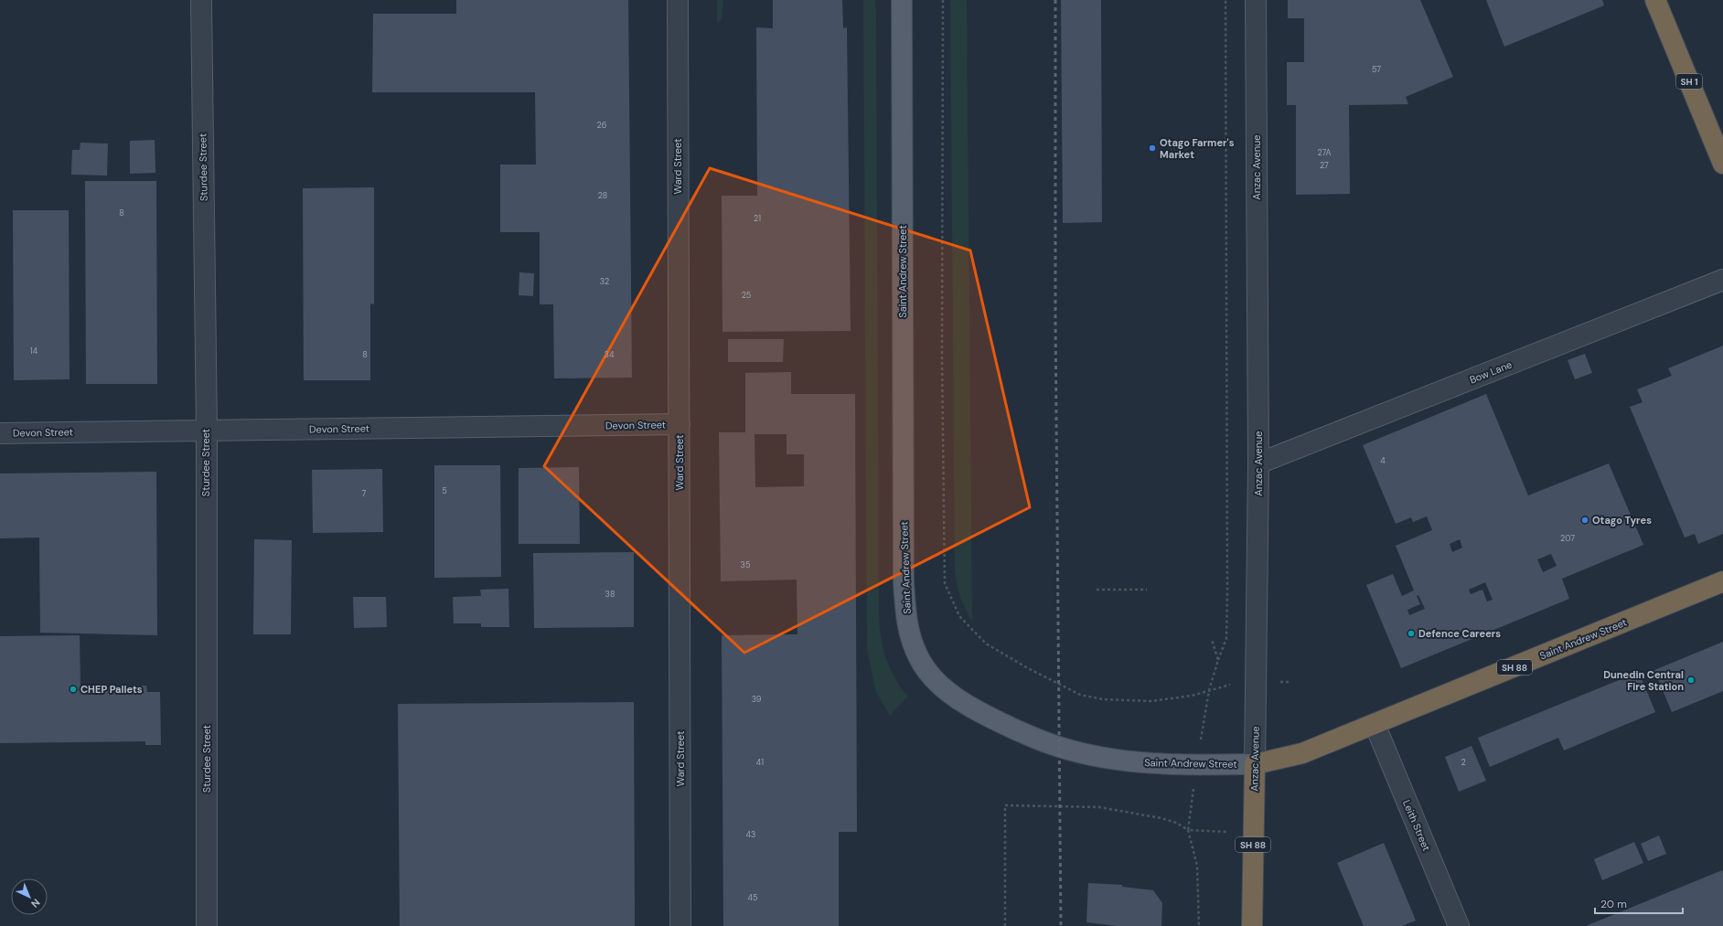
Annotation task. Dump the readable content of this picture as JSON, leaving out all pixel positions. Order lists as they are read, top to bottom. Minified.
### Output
{"streets":{"highway":["SH 1","Anzac Avenue","Saint Andrew Street","SH 88"],"street":["Ward Street","Sturdee Street","Bow Lane","Devon Street","Leith Street"]},"crossings":[["Ward Street","Devon Street"],["Sturdee Street","Devon Street"],["Anzac Avenue","Saint Andrew Street"],["Anzac Avenue","Bow Lane"],["Saint Andrew Street","Leith Street"]],"places":["Otago Farmer's Market","Otago Tyres","Defence Careers","Dunedin Central Fire Station","CHEP Pallets"],"house_numbers":["57","26","27A","27","28","8","21","32","25","14","8","34","4","5","7","207","35","38","39","41","2","43","45"],"scale_bar":"20 m","north":"bottom right"}
